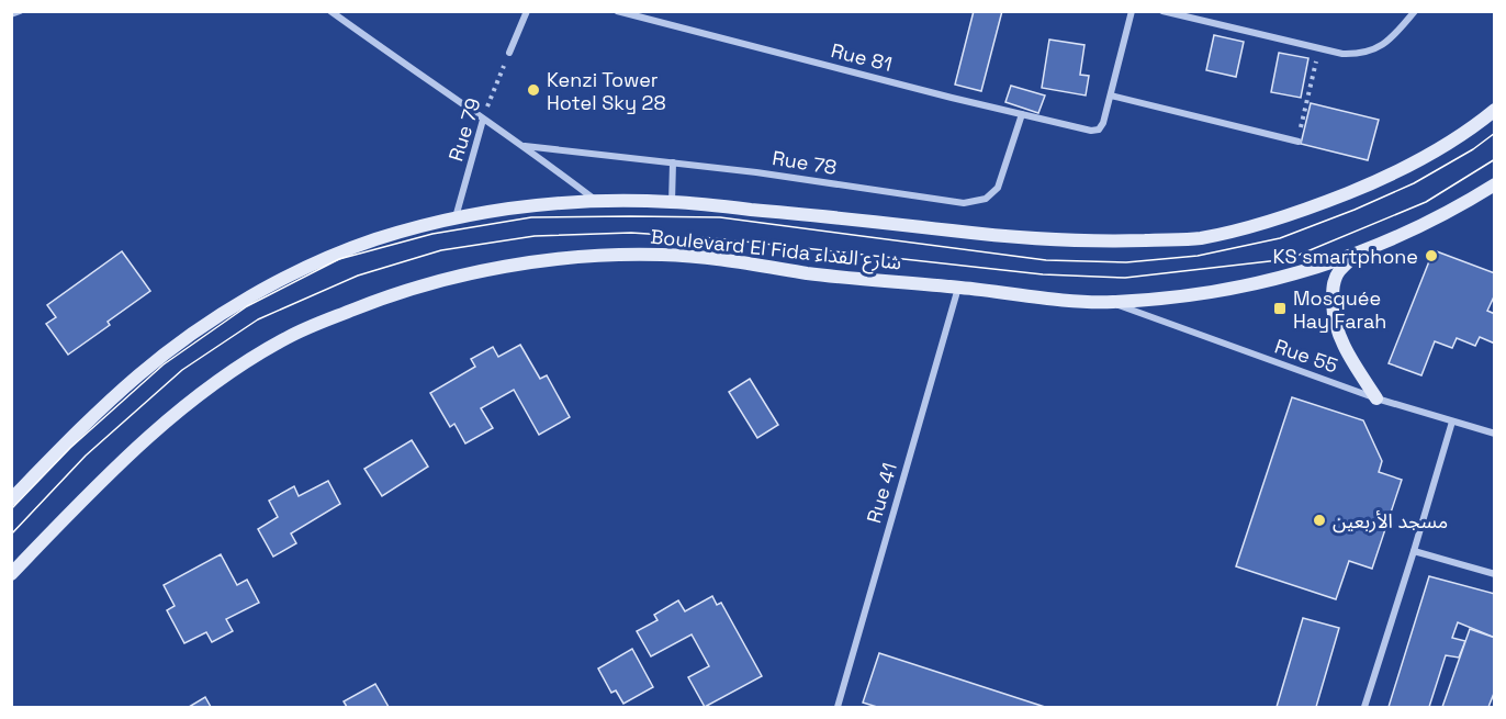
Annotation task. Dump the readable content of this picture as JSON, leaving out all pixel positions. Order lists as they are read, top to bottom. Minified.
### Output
{"streets":{"main road":["Boulevard El Fida شارع الفداء"],"street":["Rue 81","Rue 79","Rue 78","Rue 55","Rue 41"]},"crossings":[["Rue 81","Rue 78"],["Rue 79","Rue 78"],["Rue 79","Boulevard El Fida شارع الفداء"],["Rue 78","Boulevard El Fida شارع الفداء"],["Boulevard El Fida شارع الفداء","Rue 55"],["Boulevard El Fida شارع الفداء","Rue 41"]],"places":{"other":["Kenzi Tower Hotel Sky 28","KS smartphone","مسجد الأربعين"],"transit":["Mosquée Hay Farah"]}}
